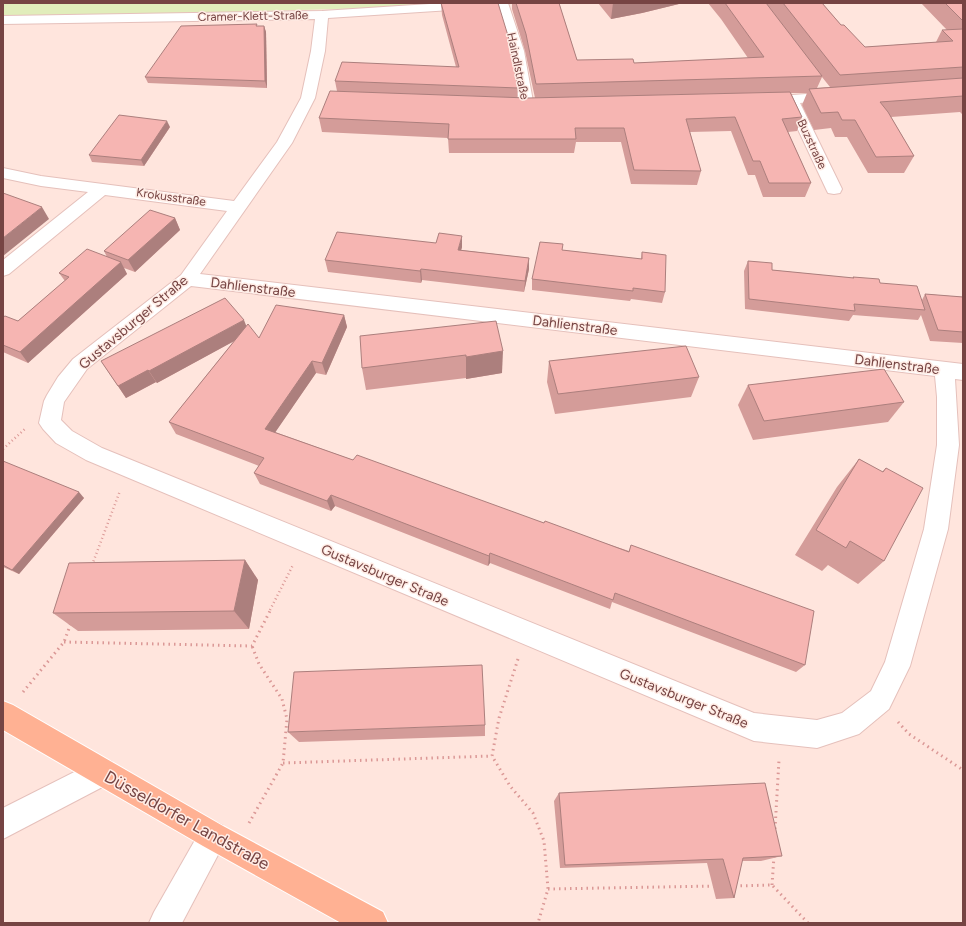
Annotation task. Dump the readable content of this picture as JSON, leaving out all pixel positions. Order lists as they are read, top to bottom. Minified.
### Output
{"streets":{"main road":["Düsseldorfer Landstraße"],"street":["Cramer-Klett-Straße","Haindlstraße","Buzstraße","Krokusstraße","Dahlienstraße","Gustavsburger Straße"]},"crossings":[["Cramer-Klett-Straße","Haindlstraße"],["Cramer-Klett-Straße","Gustavsburger Straße"],["Krokusstraße","Gustavsburger Straße"],["Dahlienstraße","Gustavsburger Straße"]]}
